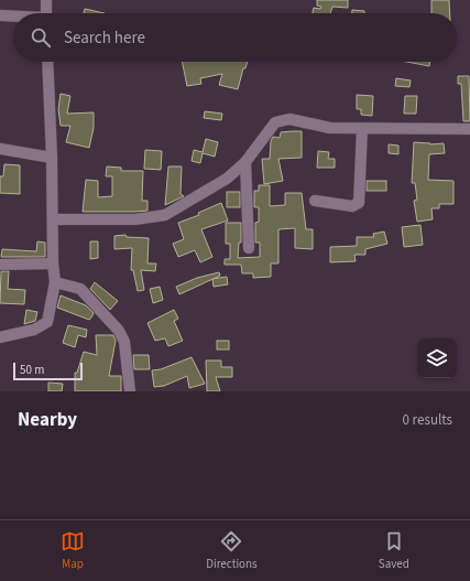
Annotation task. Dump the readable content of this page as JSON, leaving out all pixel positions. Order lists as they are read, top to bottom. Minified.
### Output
{"scale_bar":"50 m","page":{"search":"Search here","scale":"50 m","heading":["Nearby","0 results"],"nav":["Map","Directions","Saved"]}}
